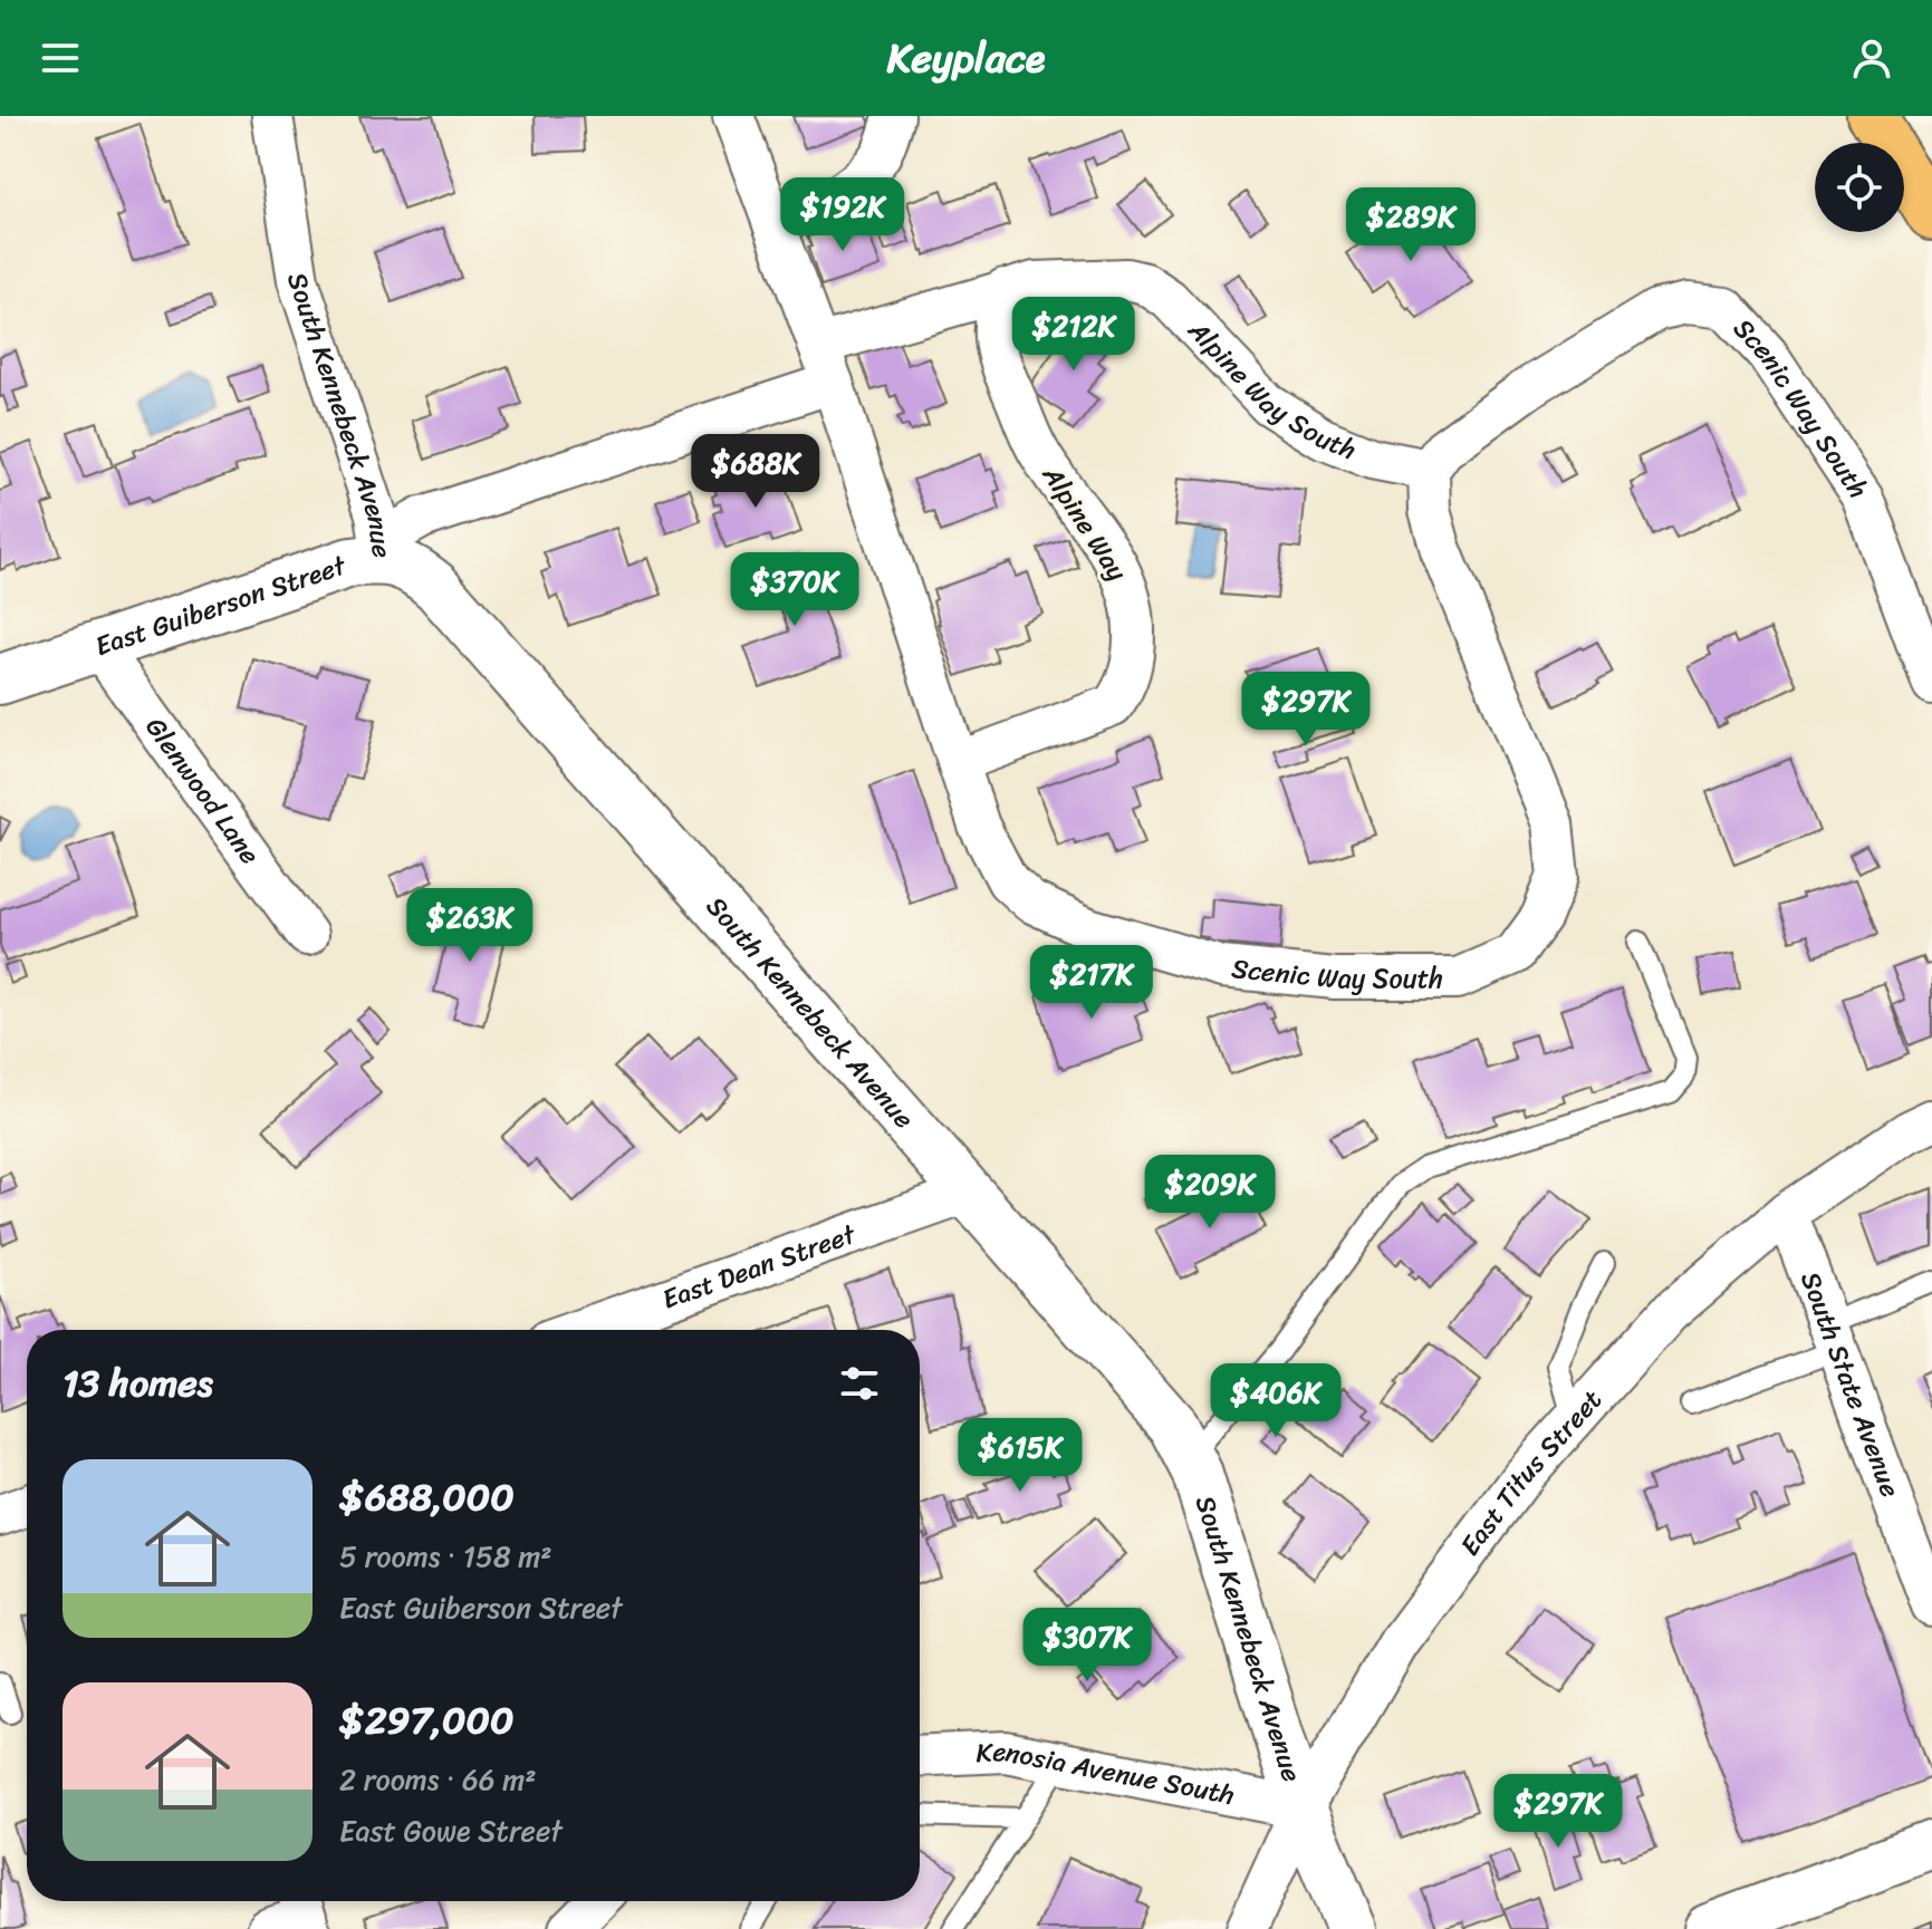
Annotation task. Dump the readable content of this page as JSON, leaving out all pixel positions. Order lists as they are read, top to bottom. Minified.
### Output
{"streets":{"street":["Alpine Way South","Scenic Way South","South Kennebeck Avenue","Alpine Way","East Guiberson Street","Glenwood Lane","East Dean Street","South State Avenue","East Titus Street","Kenosia Avenue South"]},"crossings":[["Alpine Way South","Scenic Way South"],["Alpine Way South","Alpine Way"],["Scenic Way South","Alpine Way"],["Scenic Way South","East Guiberson Street"],["South Kennebeck Avenue","East Guiberson Street"],["South Kennebeck Avenue","East Dean Street"],["South Kennebeck Avenue","East Titus Street"],["South Kennebeck Avenue","Kenosia Avenue South"],["East Guiberson Street","Glenwood Lane"],["South State Avenue","East Titus Street"],["East Titus Street","Kenosia Avenue South"]],"page":{"header":"Keyplace","price":["$192K","$289K","$212K","$688K","$370K","$297K","$263K","$217K","$209K","$406K","$615K","$307K","$297K"],"heading":"13 homes","list":[{"name":"$688,000","note":"5 rooms · 158 m² · East Guiberson Street"},{"name":"$297,000","note":"2 rooms · 66 m² · East Gowe Street"}]}}
